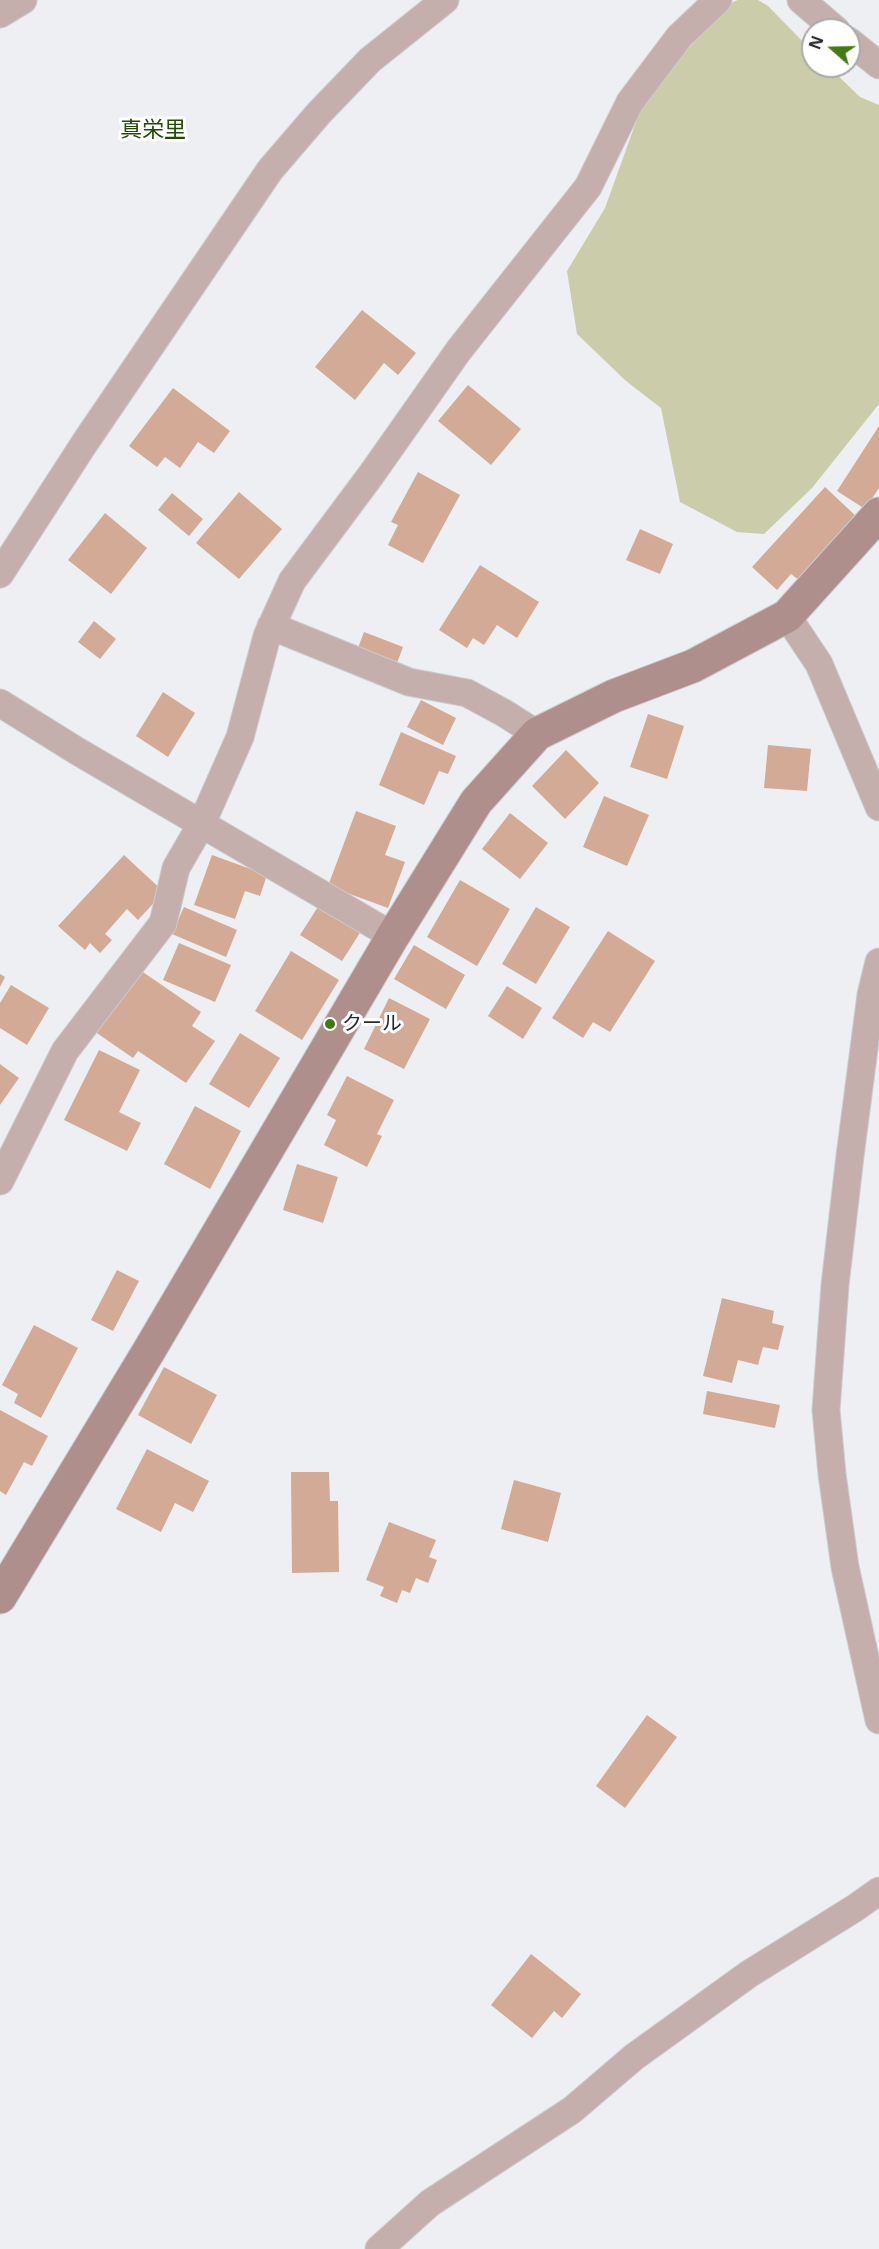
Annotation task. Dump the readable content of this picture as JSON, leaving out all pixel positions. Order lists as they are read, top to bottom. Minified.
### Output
{"districts":["真栄里"],"places":["クール"],"north":"left"}
